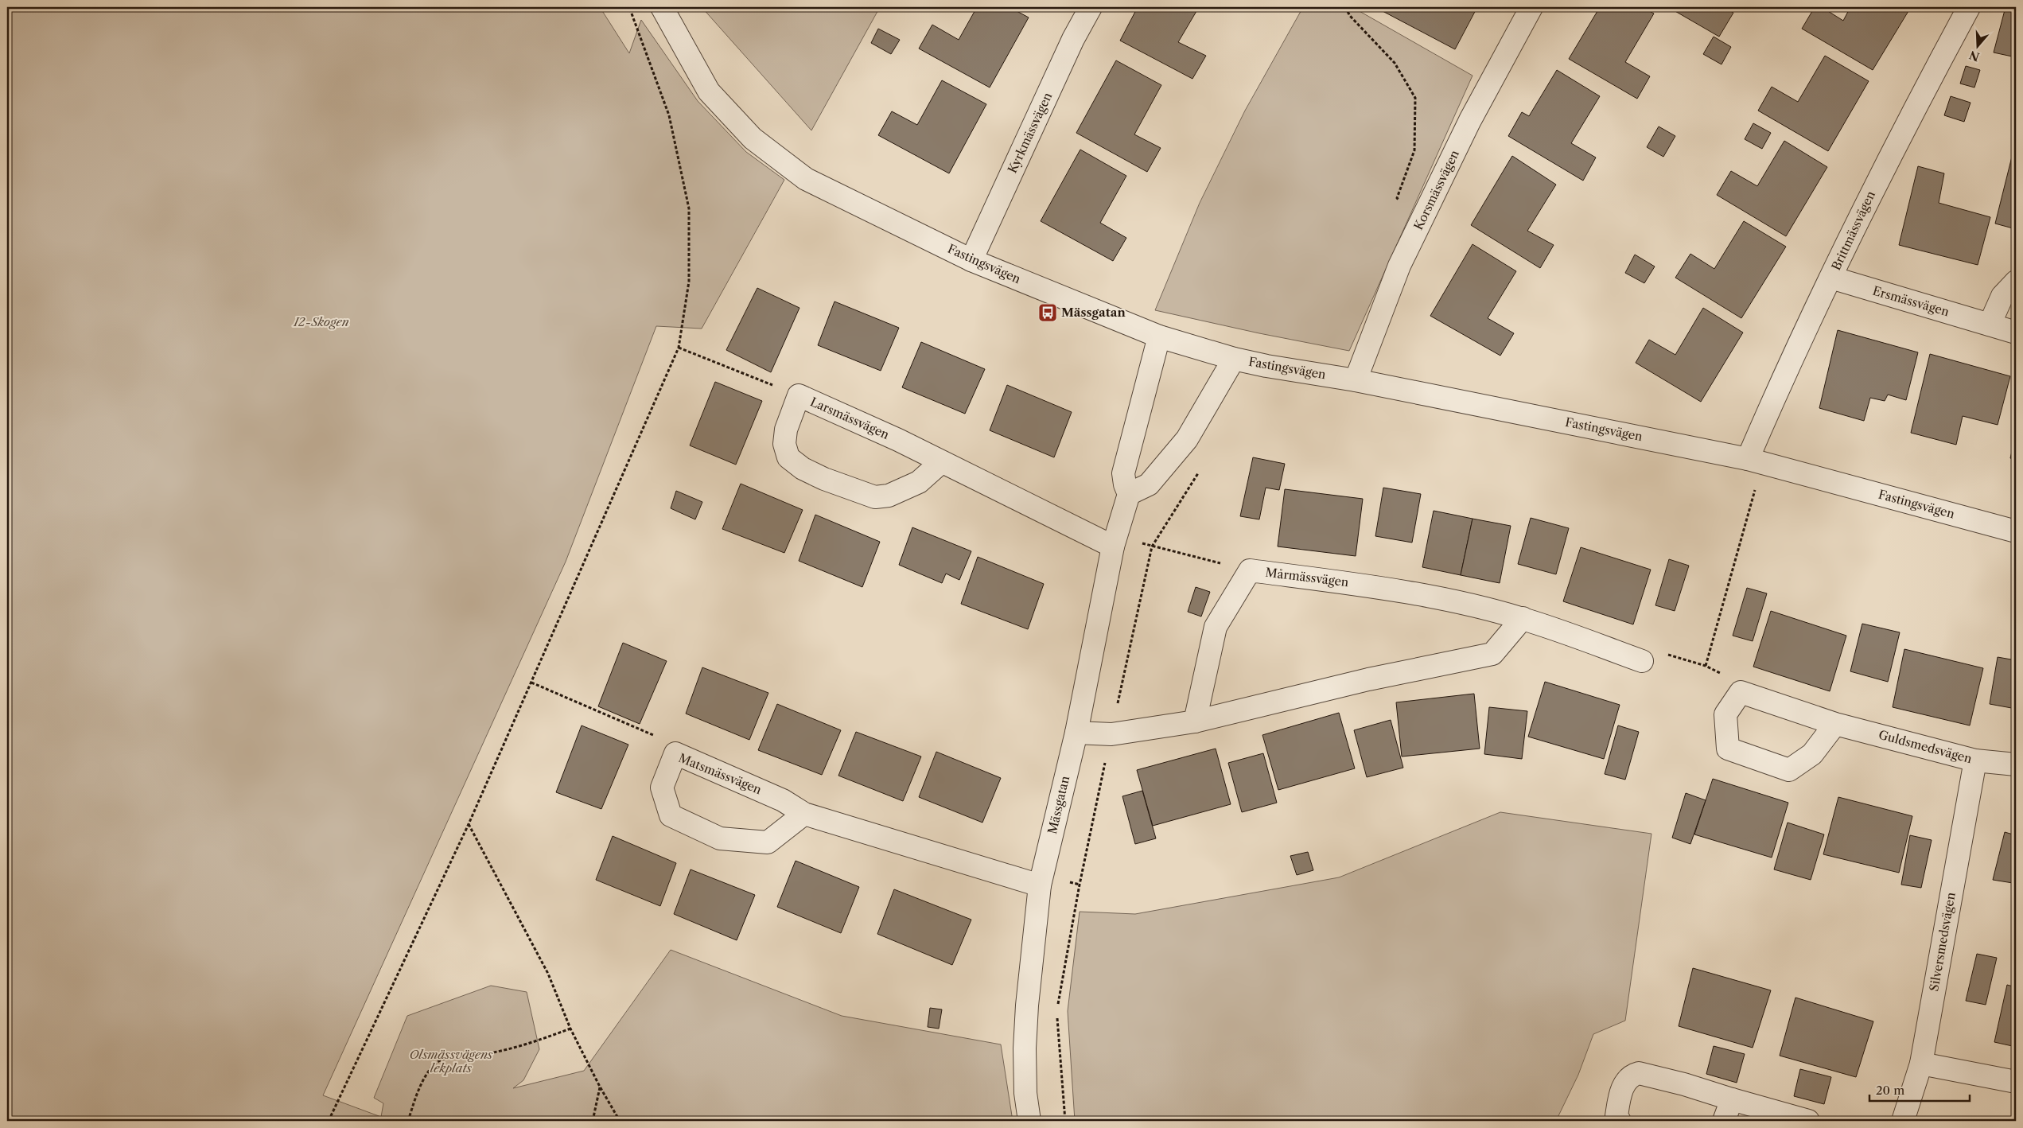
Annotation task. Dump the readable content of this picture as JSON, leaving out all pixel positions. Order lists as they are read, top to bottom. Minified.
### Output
{"streets":{"street":["Kyrkmässvägen","Korsmässvägen","Brittmässvägen","Fastingsvägen","Ersmässvägen","Larsmässvägen","Mårmässvägen","Guldsmedsvägen","Matsmässvägen","Mässgatan","Silversmedsvägen"]},"crossings":[["Kyrkmässvägen","Fastingsvägen"],["Korsmässvägen","Fastingsvägen"],["Brittmässvägen","Fastingsvägen"],["Brittmässvägen","Ersmässvägen"],["Larsmässvägen","Mässgatan"],["Guldsmedsvägen","Silversmedsvägen"],["Matsmässvägen","Mässgatan"]],"parks":["I2-Skogen","Olsmässvägens lekplats"],"places":{"bus stop":["Mässgatan"]},"scale_bar":"20 m","north":"bottom"}
